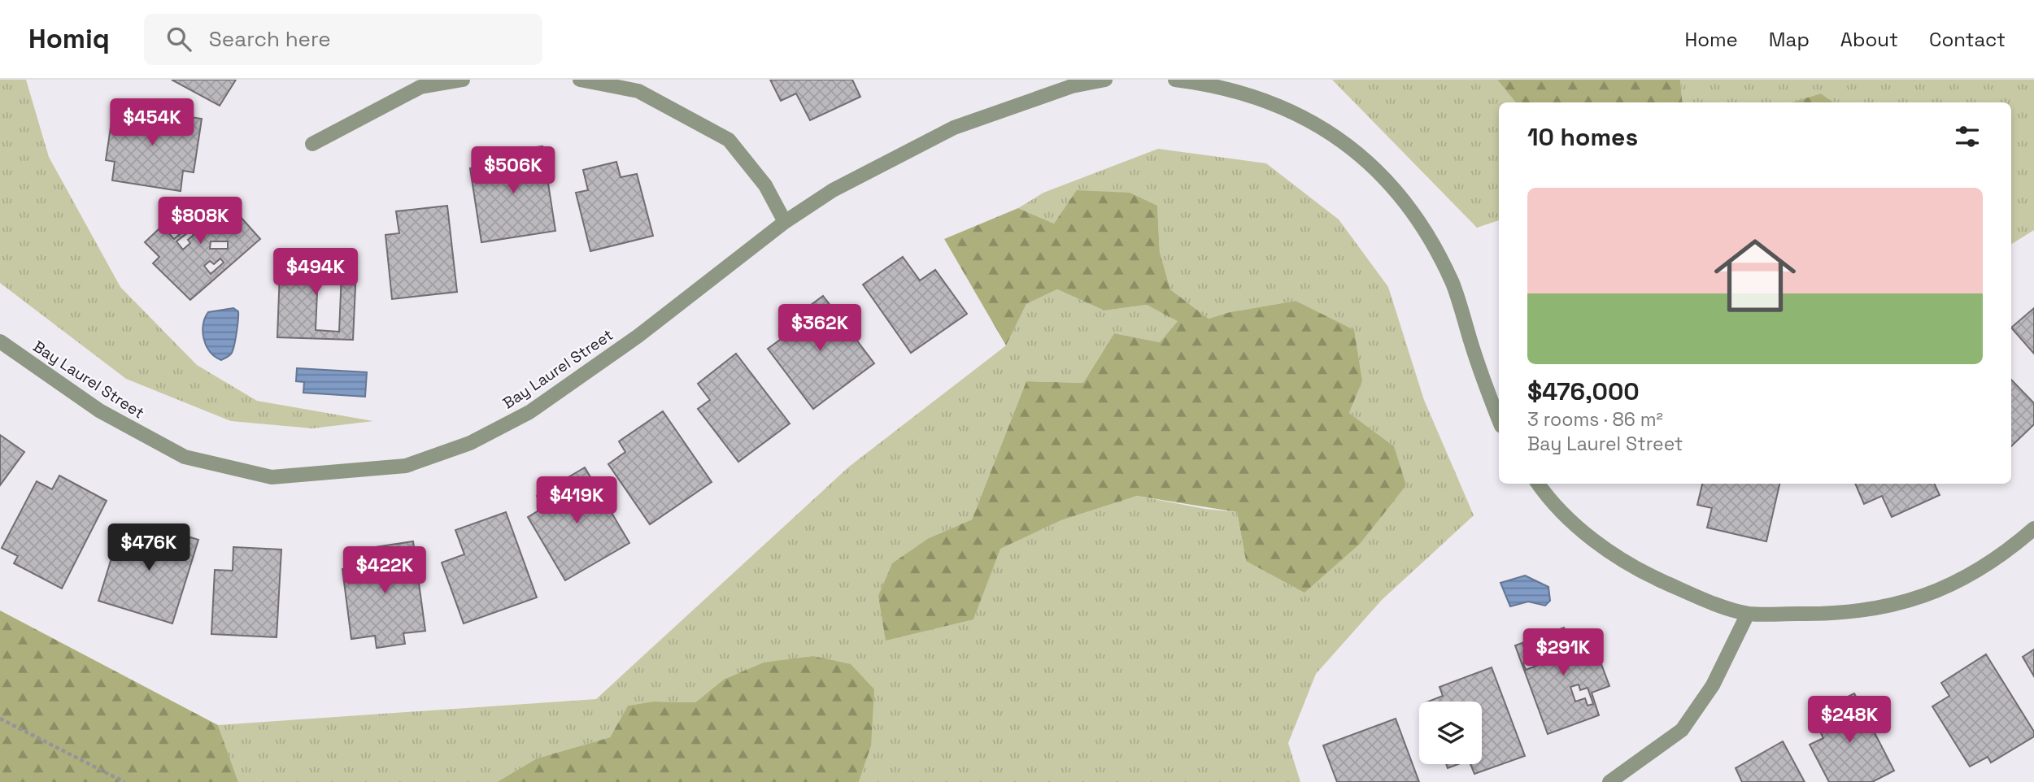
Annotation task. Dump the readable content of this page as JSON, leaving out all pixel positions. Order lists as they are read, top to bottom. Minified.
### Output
{"streets":{"street":["Bay Laurel Street"]},"page":{"header":"Homiq","search":"Search here","nav":["Home","Map","About","Contact"],"price":["$454K","$506K","$808K","$494K","$362K","$419K","$476K","$422K","$291K","$248K"],"heading":"10 homes","list":[{"name":"$476,000","note":"3 rooms · 86 m² · Bay Laurel Street"}]}}
